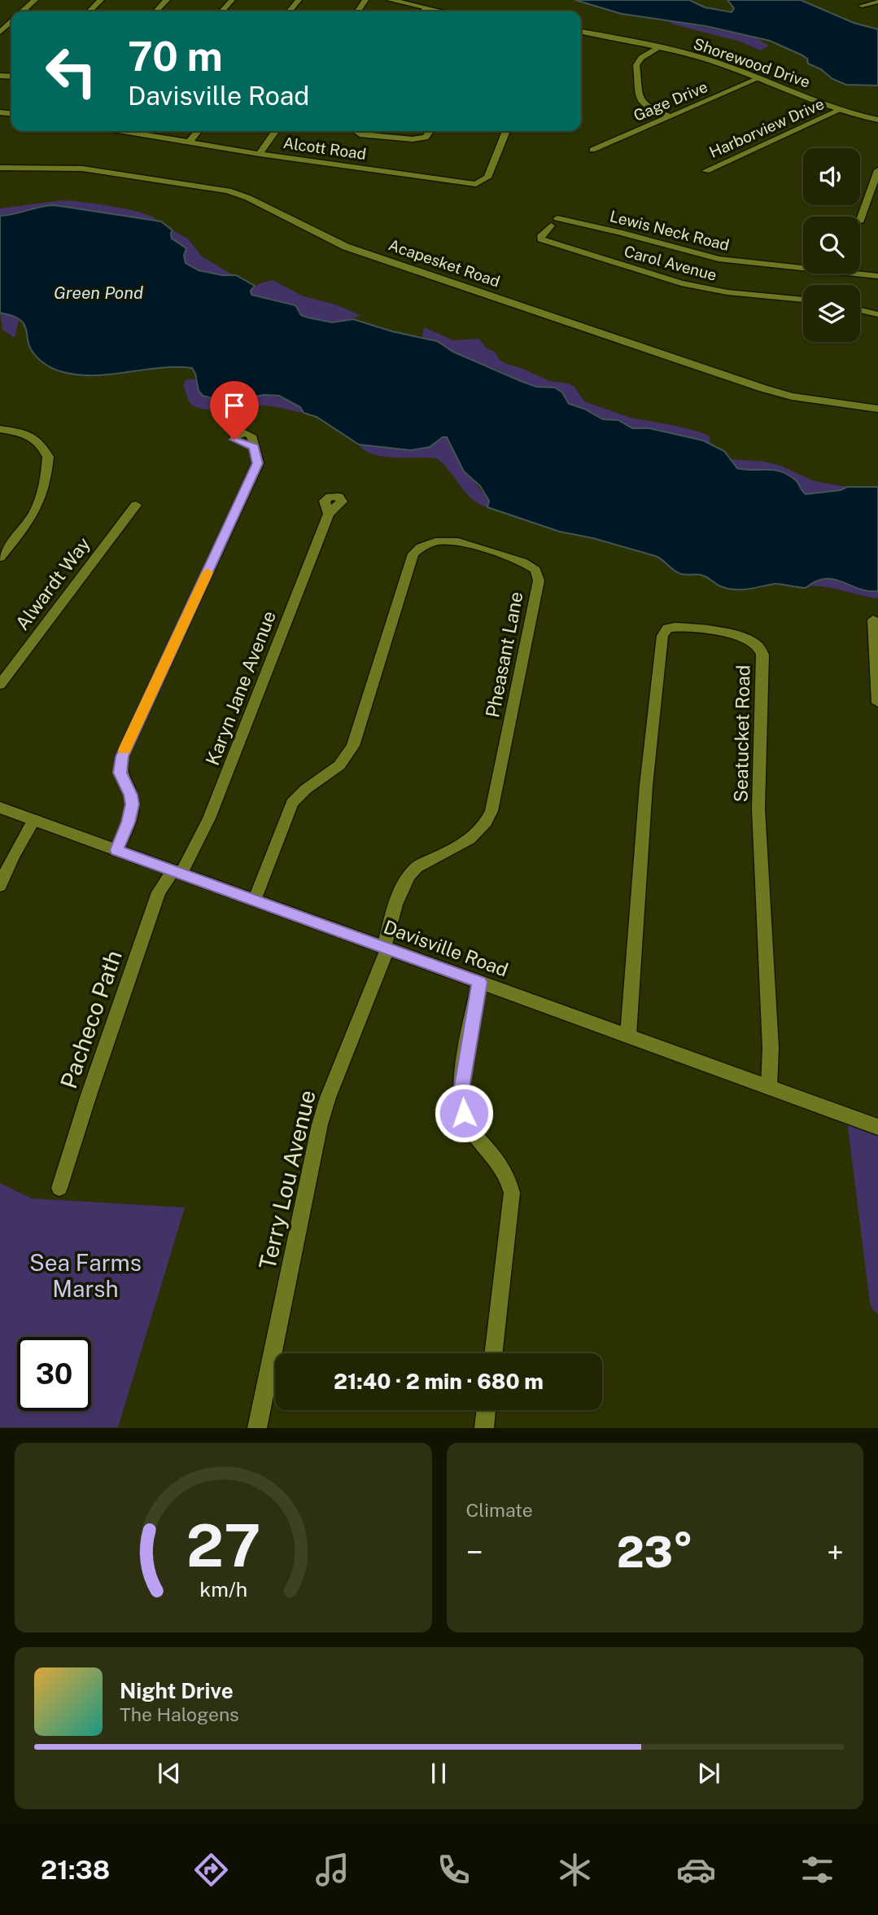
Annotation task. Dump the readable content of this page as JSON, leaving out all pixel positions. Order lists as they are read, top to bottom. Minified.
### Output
{"streets":{"main road":["Shorewood Drive","Acapesket Road","Davisville Road"],"street":["Gage Drive","Harborview Drive","Alcott Road","Lewis Neck Road","Carol Avenue","Alwardt Way","Pheasant Lane","Karyn Jane Avenue","Seatucket Road","Pacheco Path","Terry Lou Avenue"]},"crossings":[["Shorewood Drive","Gage Drive"],["Shorewood Drive","Harborview Drive"],["Lewis Neck Road","Carol Avenue"],["Pheasant Lane","Davisville Road"],["Pheasant Lane","Terry Lou Avenue"],["Karyn Jane Avenue","Davisville Road"],["Karyn Jane Avenue","Pacheco Path"],["Seatucket Road","Davisville Road"],["Davisville Road","Pacheco Path"],["Davisville Road","Terry Lou Avenue"]],"water":["Green Pond"],"parks":["Sea Farms Marsh"],"page":{"turn":["70 m","Davisville Road"],"limit":"30","trip":"21:40 · 2 min · 680 m","tile":"Climate","heat":["−","23°","+"],"song":["Night Drive","The Halogens"],"tabs":"21:38","gauge":["27","km/h"]}}
